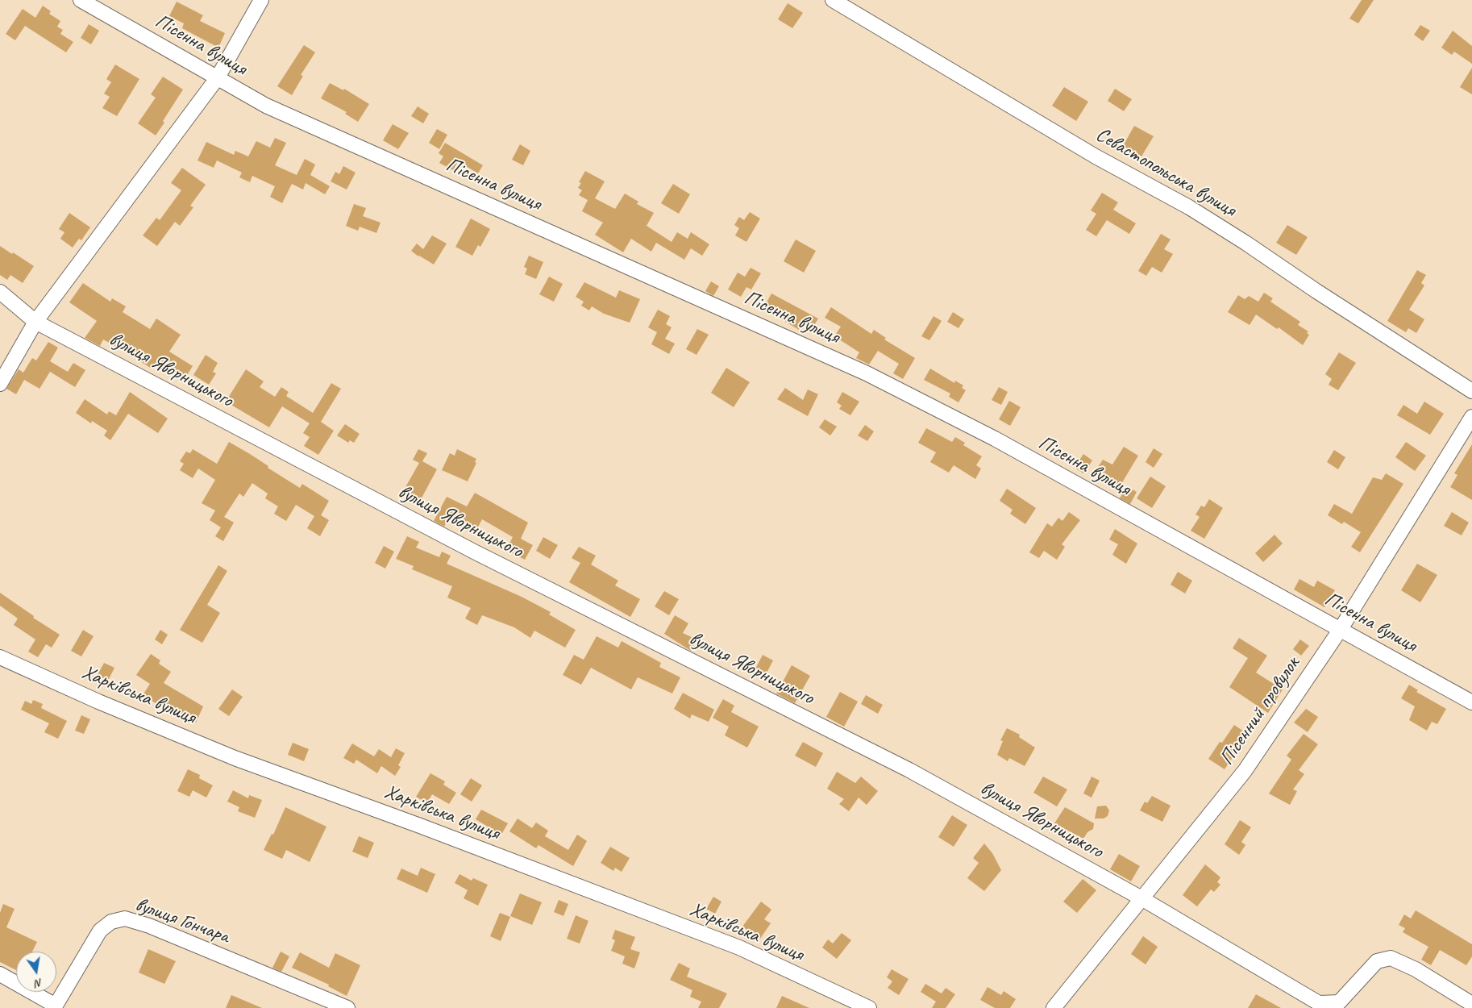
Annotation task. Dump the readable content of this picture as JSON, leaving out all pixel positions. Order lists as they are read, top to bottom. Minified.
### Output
{"streets":{"street":["Пісенна вулиця","Севастопольська вулиця","вулиця Яворницького","Харківська вулиця","Пісенний провулок","вулиця Гончара"]},"crossings":[["Пісенна вулиця","Пісенний провулок"],["вулиця Яворницького","Пісенний провулок"]],"north":"bottom"}
